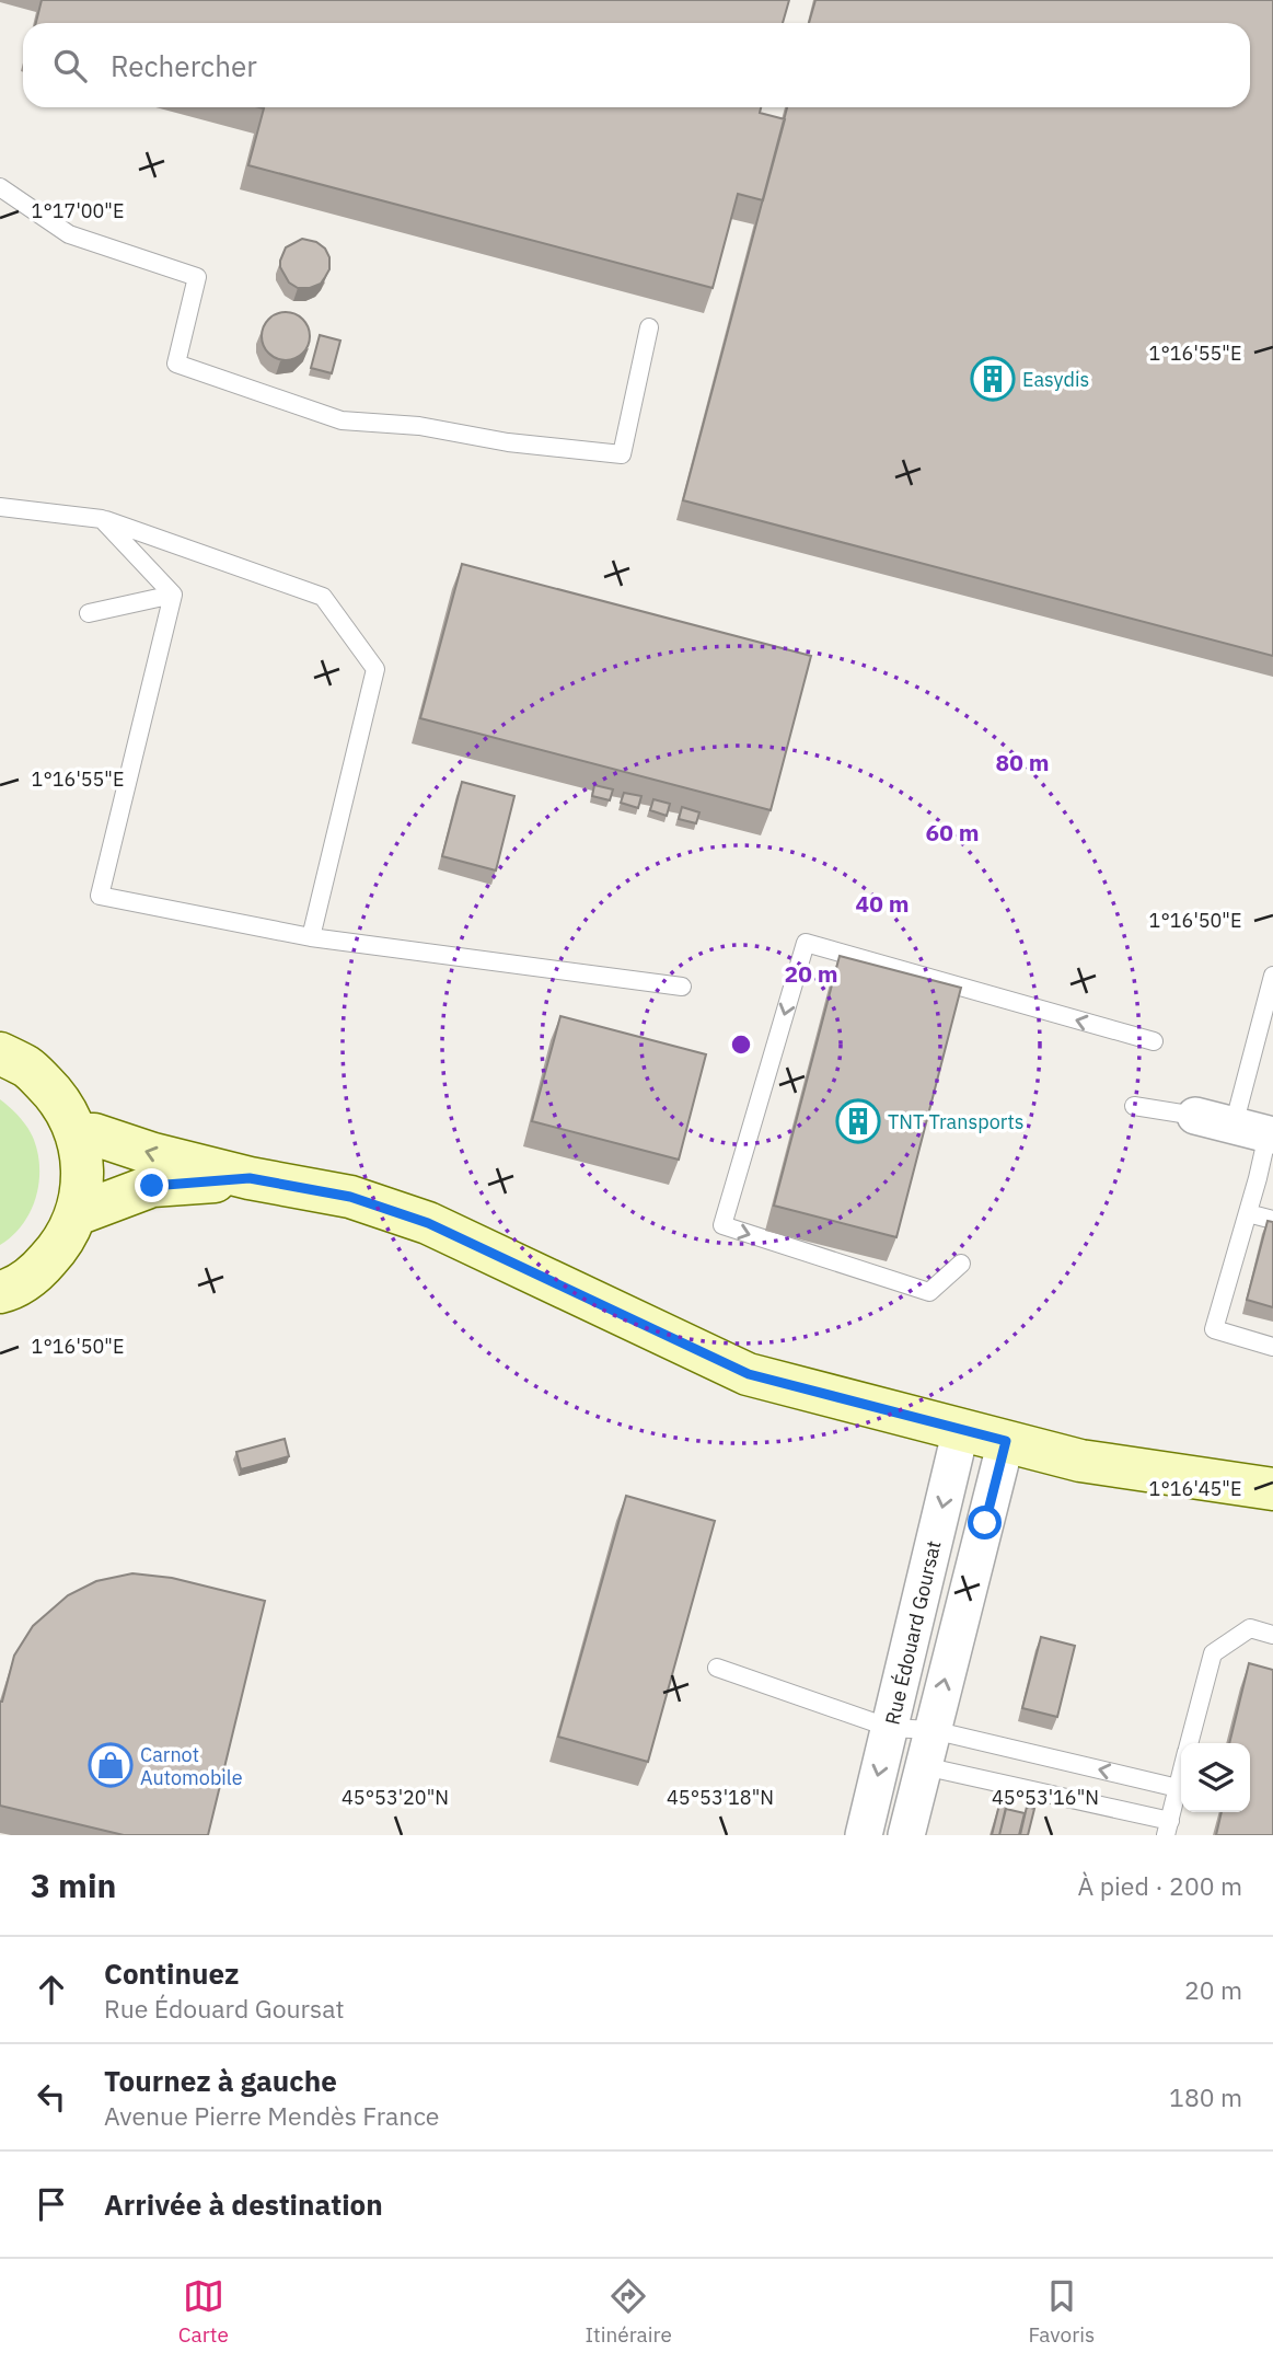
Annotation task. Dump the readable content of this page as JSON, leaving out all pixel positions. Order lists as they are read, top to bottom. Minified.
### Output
{"streets":{"street":["Rue Édouard Goursat"]},"places":{"building":["Easydis","TNT Transports"],"shop":["Carnot Automobile"]},"page":{"search":"Rechercher","heading":["3 min","À pied · 200 m"],"list":[["Continuez","Rue Édouard Goursat","20 m"],["Tournez à gauche","Avenue Pierre Mendès France","180 m"],"Arrivée à destination"],"nav":["Carte","Itinéraire","Favoris"]},"coordinates":["1°17'00\"E","1°16'55\"E","1°16'50\"E","1°16'45\"E","45°53'20\"N","45°53'18\"N","45°53'16\"N"],"rings":["80 m","60 m","40 m","20 m"]}
